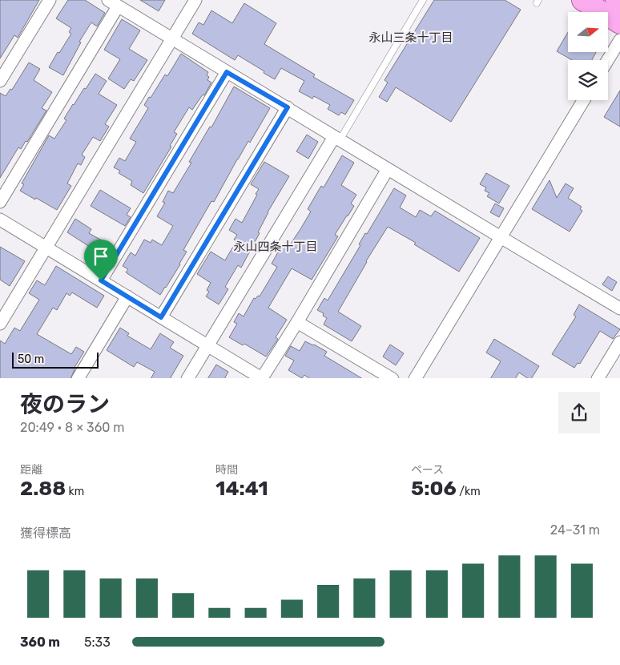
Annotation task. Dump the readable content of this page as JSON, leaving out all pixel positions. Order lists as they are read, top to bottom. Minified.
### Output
{"districts":["永山三条十丁目","永山四条十丁目"],"scale_bar":"50 m","north":"right","page":{"scale":"50 m","heading":["夜のラン","20:49 · 8 × 360 m"],"stats":[["距離","2.88 km"],["時間","14:41"],["ペース","5:06 /km"]],"chart":["獲得標高","24–31 m"],"list":[{"name":"360 m","note":"5:33"}]}}
